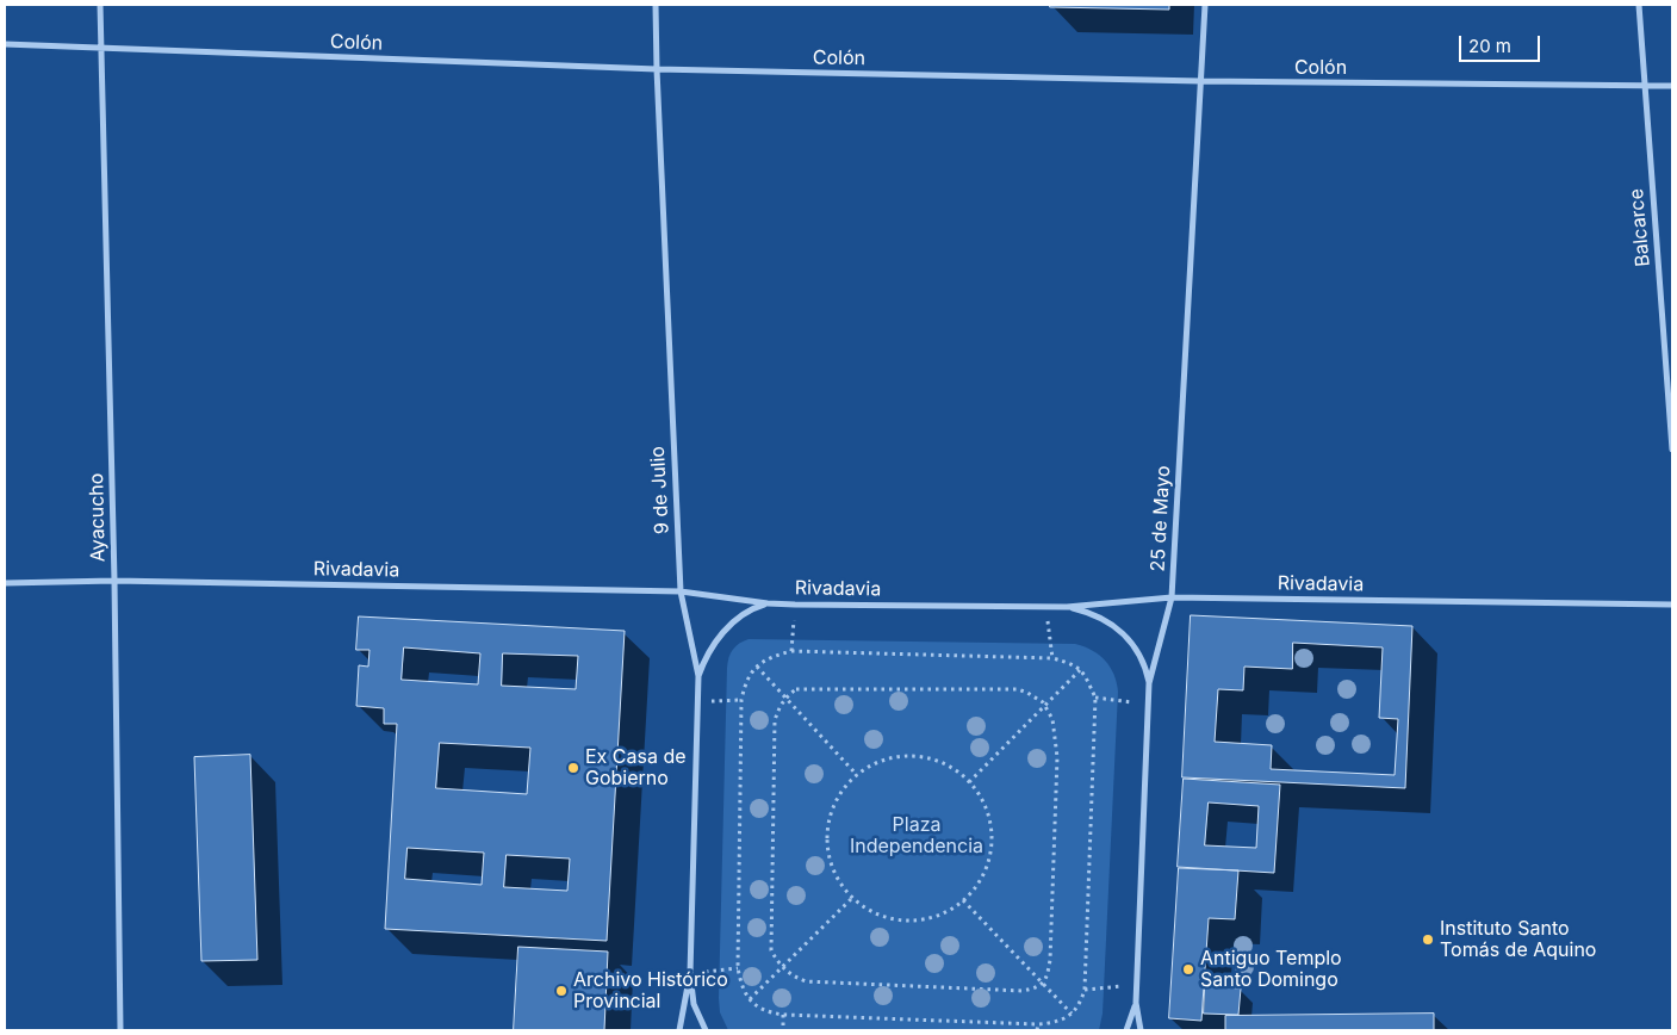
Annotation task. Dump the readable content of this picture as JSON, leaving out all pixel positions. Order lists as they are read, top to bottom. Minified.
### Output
{"streets":{"street":["Colón","Balcarce","9 de Julio","Ayacucho","25 de Mayo","Rivadavia"]},"crossings":[["Colón","Balcarce"],["Colón","9 de Julio"],["Colón","Ayacucho"],["Colón","25 de Mayo"],["9 de Julio","Rivadavia"],["Ayacucho","Rivadavia"],["25 de Mayo","Rivadavia"]],"parks":["Plaza Independencia"],"places":["Ex Casa de Gobierno","Instituto Santo Tomás de Aquino","Antiguo Templo Santo Domingo","Archivo Histórico Provincial"],"scale_bar":"20 m"}
